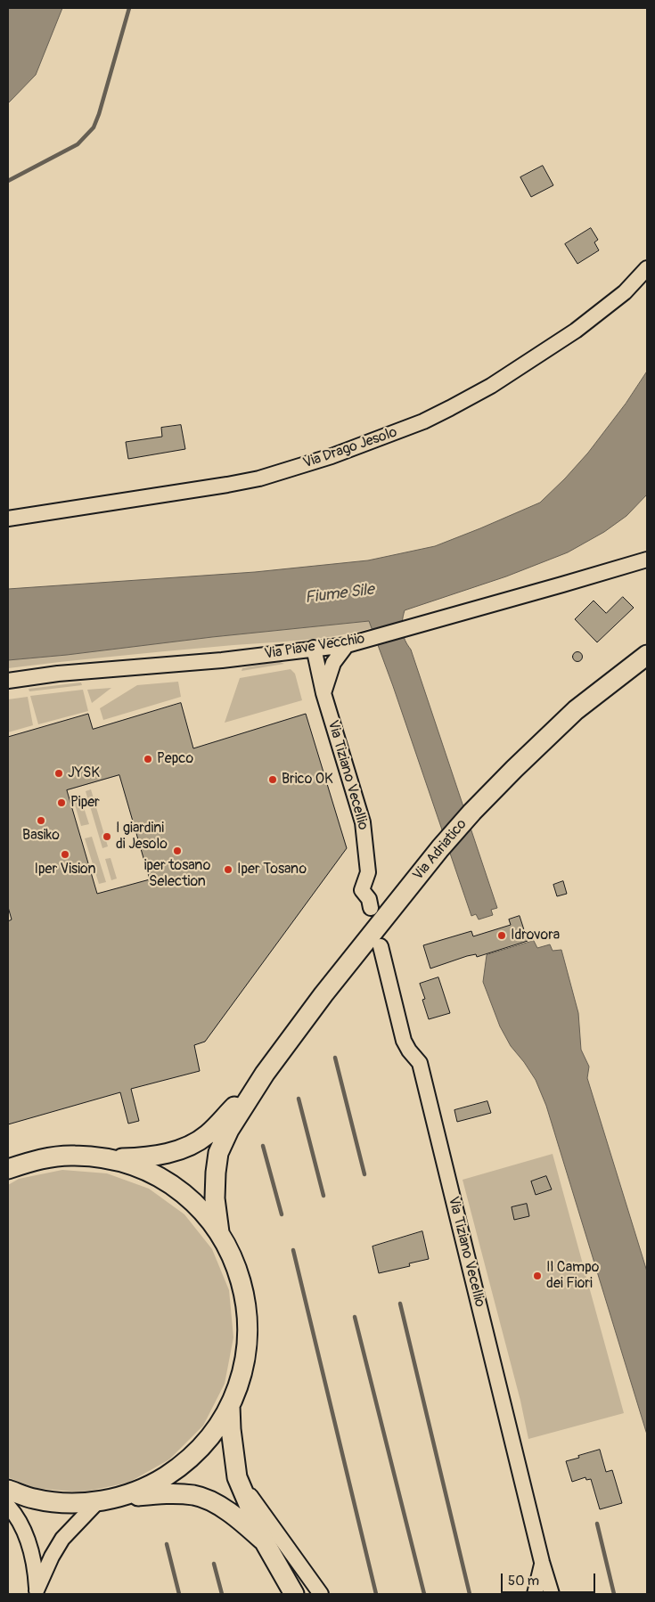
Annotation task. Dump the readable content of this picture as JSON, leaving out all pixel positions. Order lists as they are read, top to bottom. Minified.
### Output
{"streets":{"main road":["Via Adriatico"],"street":["Via Drago Jesolo","Via Piave Vecchio","Via Tiziano Vecellio"]},"crossings":[["Via Piave Vecchio","Via Tiziano Vecellio"]],"water":["Fiume Sile"],"places":["Pepco","JYSK","Brico OK","Piper","Basiko","I giardini di Jesolo","iper tosano Selection","Iper Vision","Iper Tosano","Idrovora","Il Campo dei Fiori"],"scale_bar":"50 m"}
